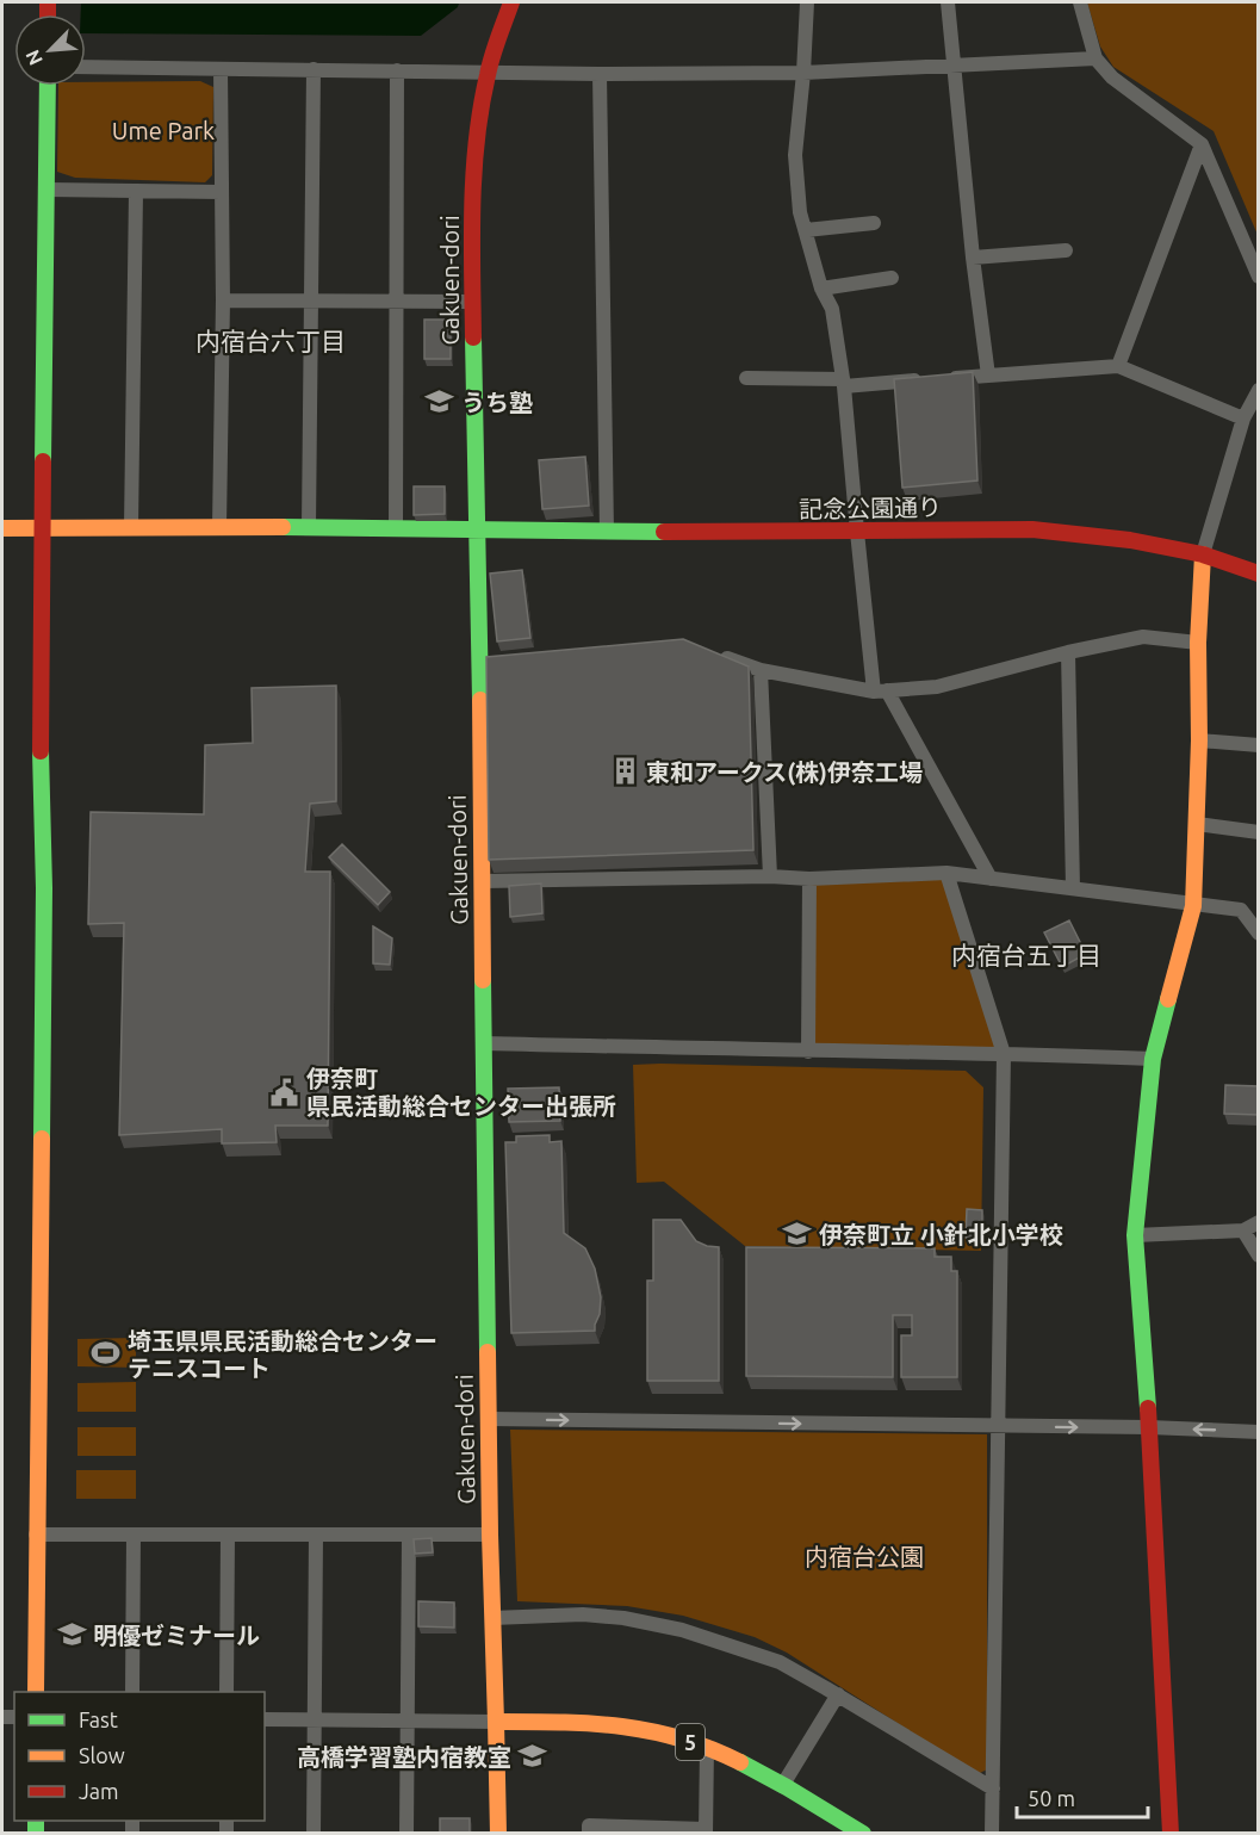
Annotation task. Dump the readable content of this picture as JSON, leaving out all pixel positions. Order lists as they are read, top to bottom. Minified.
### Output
{"streets":{"street":["Gakuen-dori","記念公園通り","5"]},"crossings":[["Gakuen-dori","記念公園通り"],["Gakuen-dori","5"]],"districts":["内宿台六丁目","内宿台五丁目"],"parks":["Ume Park","内宿台公園"],"places":{"school or university":["うち塾","伊奈町立 小針北小学校","明優ゼミナール","高橋学習塾内宿教室"],"building":["東和アークス(株)伊奈工場"],"public building":["伊奈町 県民活動総合センター出張所"],"sports":["埼玉県県民活動総合センター テニスコート"]},"legend":["Fast","Slow","Jam"],"scale_bar":"50 m","north":"bottom left"}
